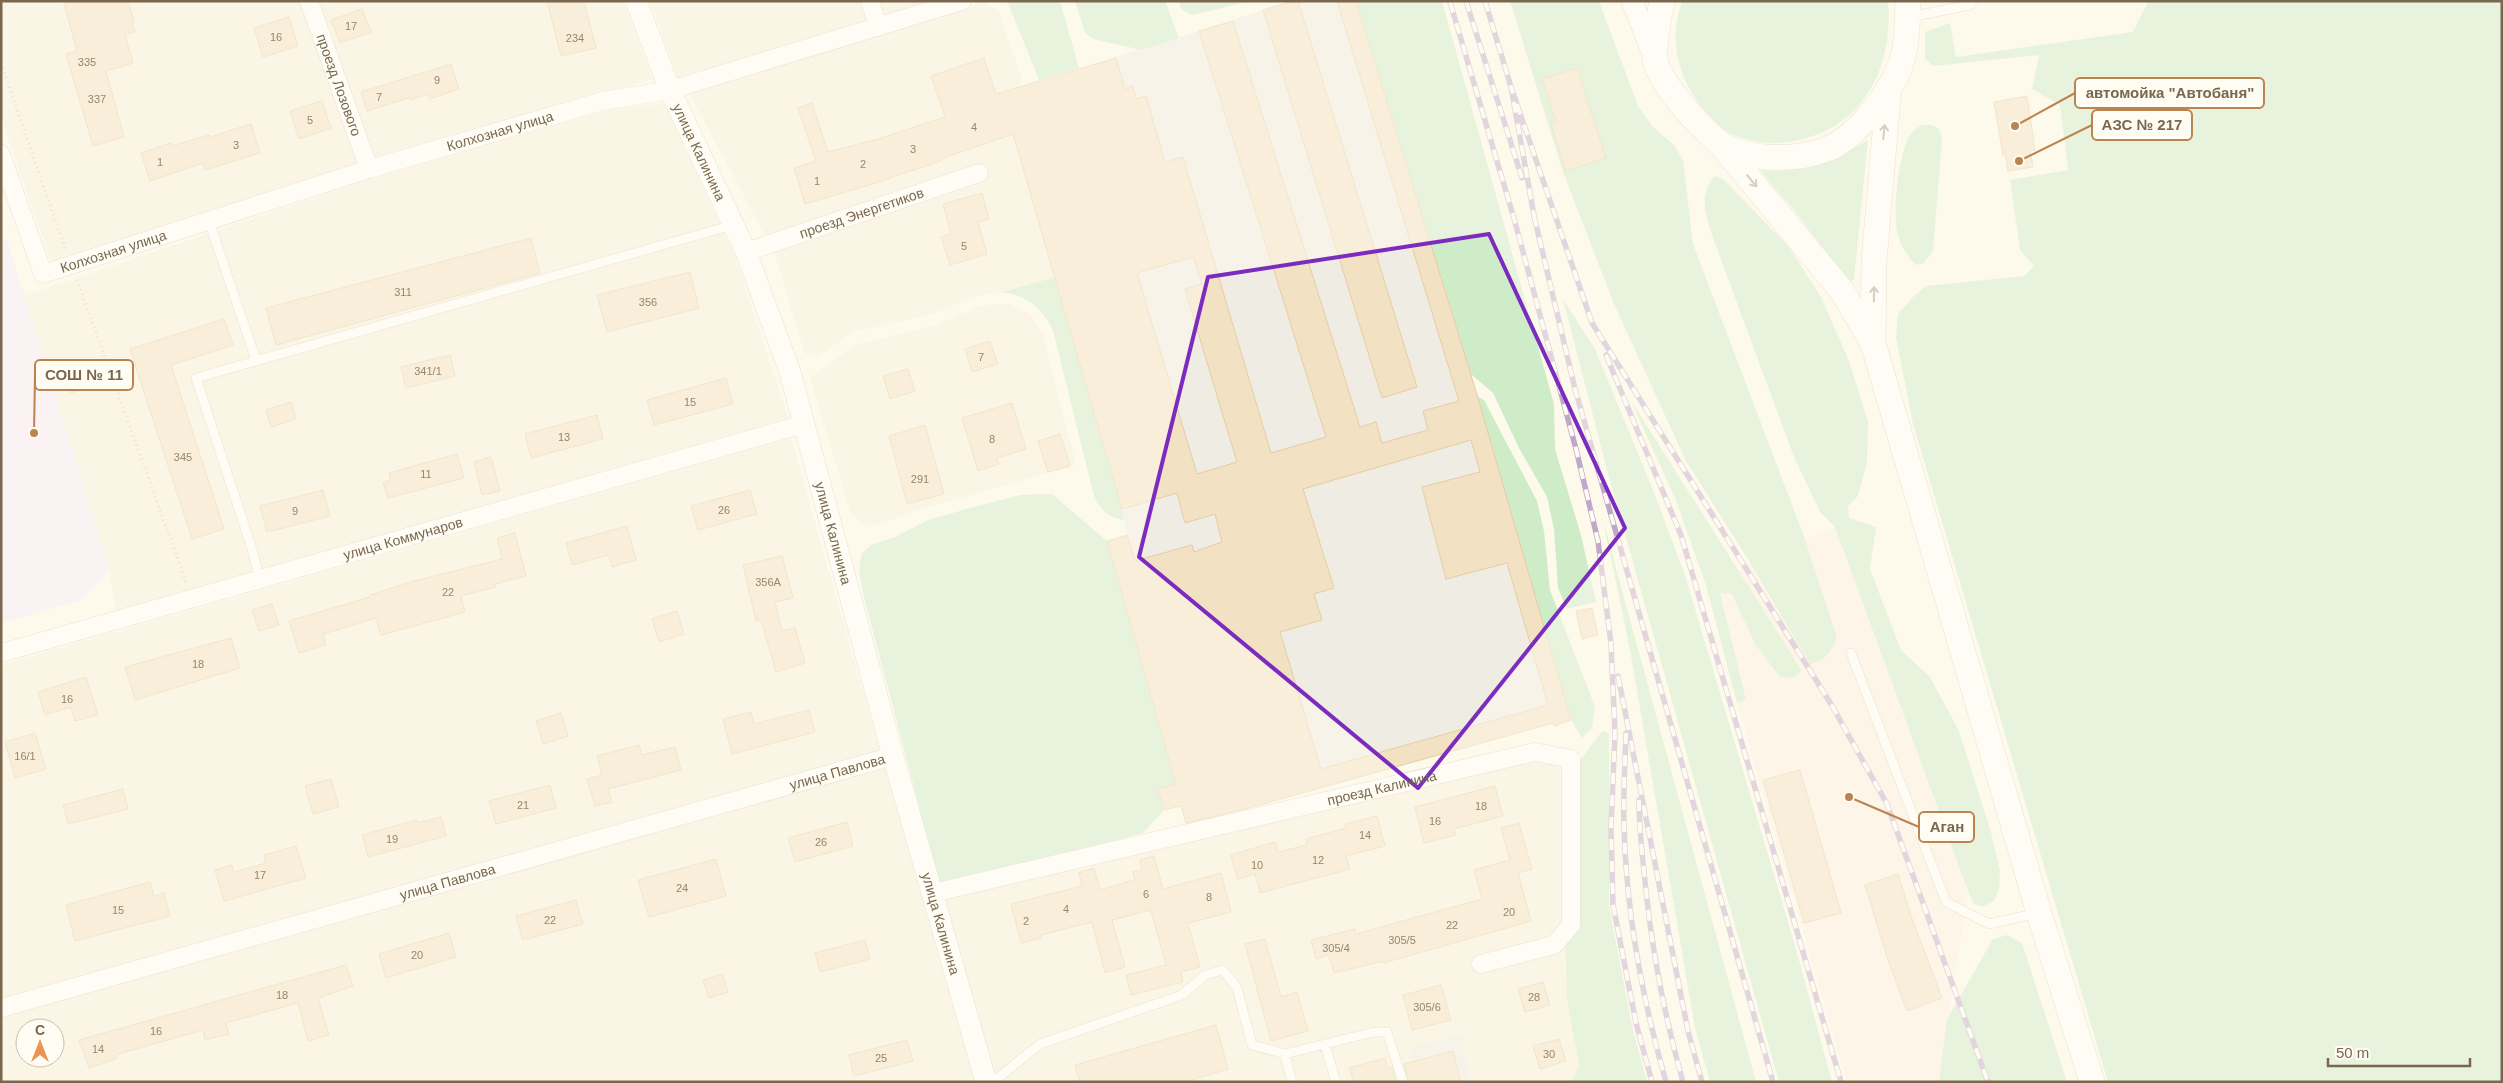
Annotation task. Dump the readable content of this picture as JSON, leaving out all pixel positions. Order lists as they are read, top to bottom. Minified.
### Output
{"streets":{"street":["проезд Лозового","Колхозная улица","улица Калинина","проезд Энергетиков","улица Коммунаров","улица Павлова","проезд Калинина"]},"crossings":[["проезд Лозового","Колхозная улица"],["Колхозная улица","улица Калинина"],["улица Калинина","проезд Энергетиков"],["улица Калинина","улица Коммунаров"],["улица Калинина","улица Павлова"],["улица Калинина","проезд Калинина"]],"places":["автомойка \"Автобаня\"","АЗС № 217","СОШ № 11","Аган"],"house_numbers":["17","16","234","335","9","7","337","5","4","3","3","1","2","1","5","311","356","7","341/1","15","13","8","345","11","291","26","9","356А","22","18","16","16/1","21","18","16","14","19","26","12","10","17","24","6","8","4","15","20","22","2","22","305/5","305/4","20","18","28","305/6","16","14","30","25"],"scale_bar":"50 m","north":"top"}
